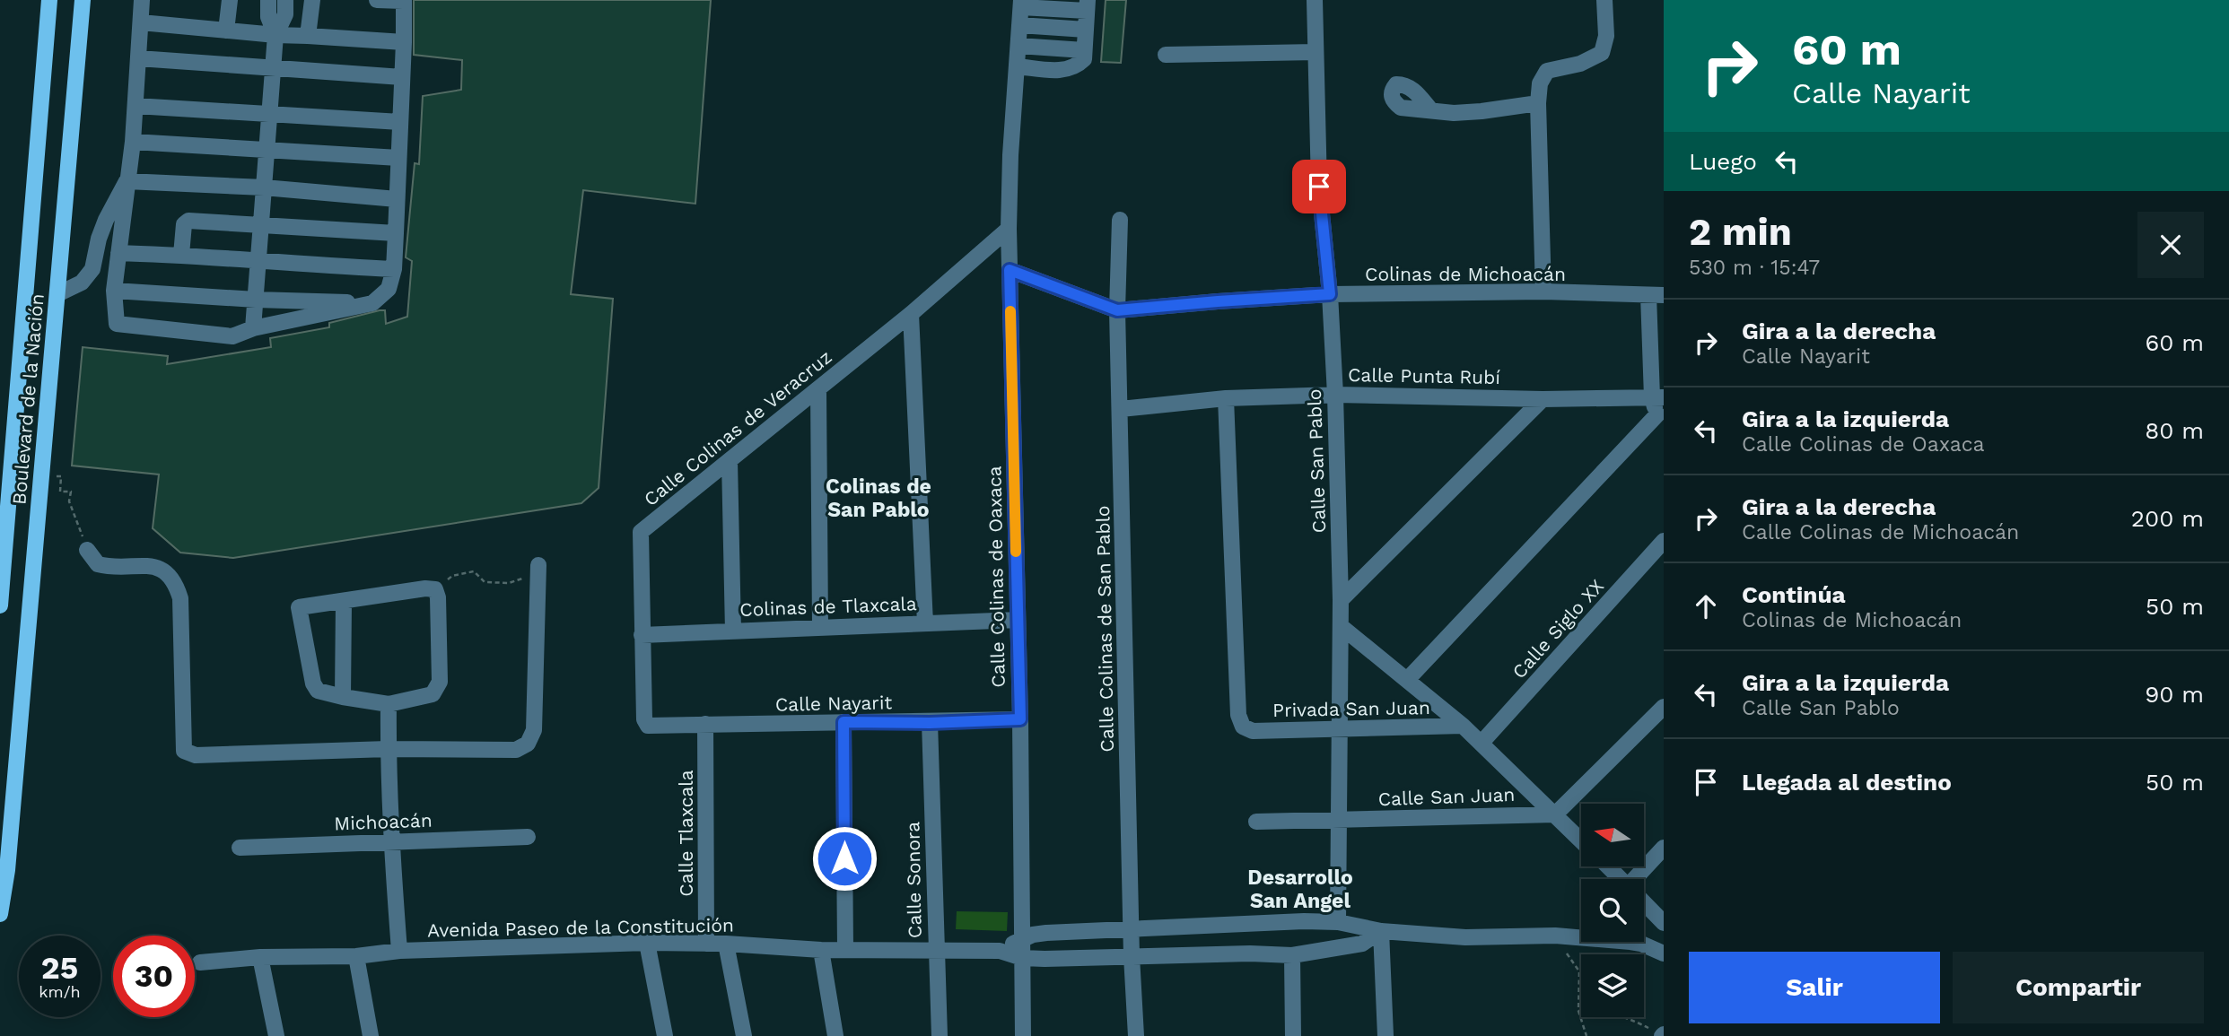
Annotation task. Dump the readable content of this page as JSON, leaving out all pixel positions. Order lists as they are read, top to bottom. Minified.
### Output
{"streets":{"main road":["Boulevard de la Nación"],"street":["Colinas de Michoacán","Calle Punta Rubí","Calle Colinas de Veracruz","Calle San Pablo","Calle Colinas de Oaxaca","Colinas de Tlaxcala","Calle Colinas de San Pablo","Calle Siglo XX","Calle Nayarit","Privada San Juan","Calle San Juan","Michoacán","Calle Tlaxcala","Calle Sonora","Avenida Paseo de la Constitución"]},"crossings":[["Colinas de Michoacán","Calle San Pablo"],["Colinas de Michoacán","Calle Colinas de San Pablo"],["Calle Punta Rubí","Calle San Pablo"],["Calle Punta Rubí","Calle Colinas de San Pablo"],["Calle Punta Rubí","Privada San Juan"],["Calle Colinas de Veracruz","Calle Colinas de Oaxaca"],["Calle Colinas de Veracruz","Colinas de Tlaxcala"],["Calle Colinas de Veracruz","Calle Nayarit"],["Calle San Pablo","Privada San Juan"],["Calle San Pablo","Calle San Juan"],["Calle Colinas de Oaxaca","Colinas de Tlaxcala"],["Calle Colinas de Oaxaca","Calle Nayarit"],["Calle Colinas de Oaxaca","Avenida Paseo de la Constitución"],["Calle Colinas de San Pablo","Avenida Paseo de la Constitución"],["Calle Nayarit","Calle Tlaxcala"],["Calle Nayarit","Calle Sonora"],["Calle Tlaxcala","Avenida Paseo de la Constitución"],["Calle Sonora","Avenida Paseo de la Constitución"]],"districts":["Colinas de San Pablo","Desarrollo San Angel"],"north":"left","page":{"turn":["60 m","Calle Nayarit"],"then":"Luego","heading":["2 min","530 m · 15:47"],"list":[{"name":"Gira a la derecha","note":"Calle Nayarit","value":"60 m"},{"name":"Gira a la izquierda","note":"Calle Colinas de Oaxaca","value":"80 m"},{"name":"Gira a la derecha","note":"Calle Colinas de Michoacán","value":"200 m"},{"name":"Continúa","note":"Colinas de Michoacán","value":"50 m"},{"name":"Gira a la izquierda","note":"Calle San Pablo","value":"90 m"},{"name":"Llegada al destino","value":"50 m"}],"speed":"25 km/h","limit":"30","buttons":["Salir","Compartir"]}}
